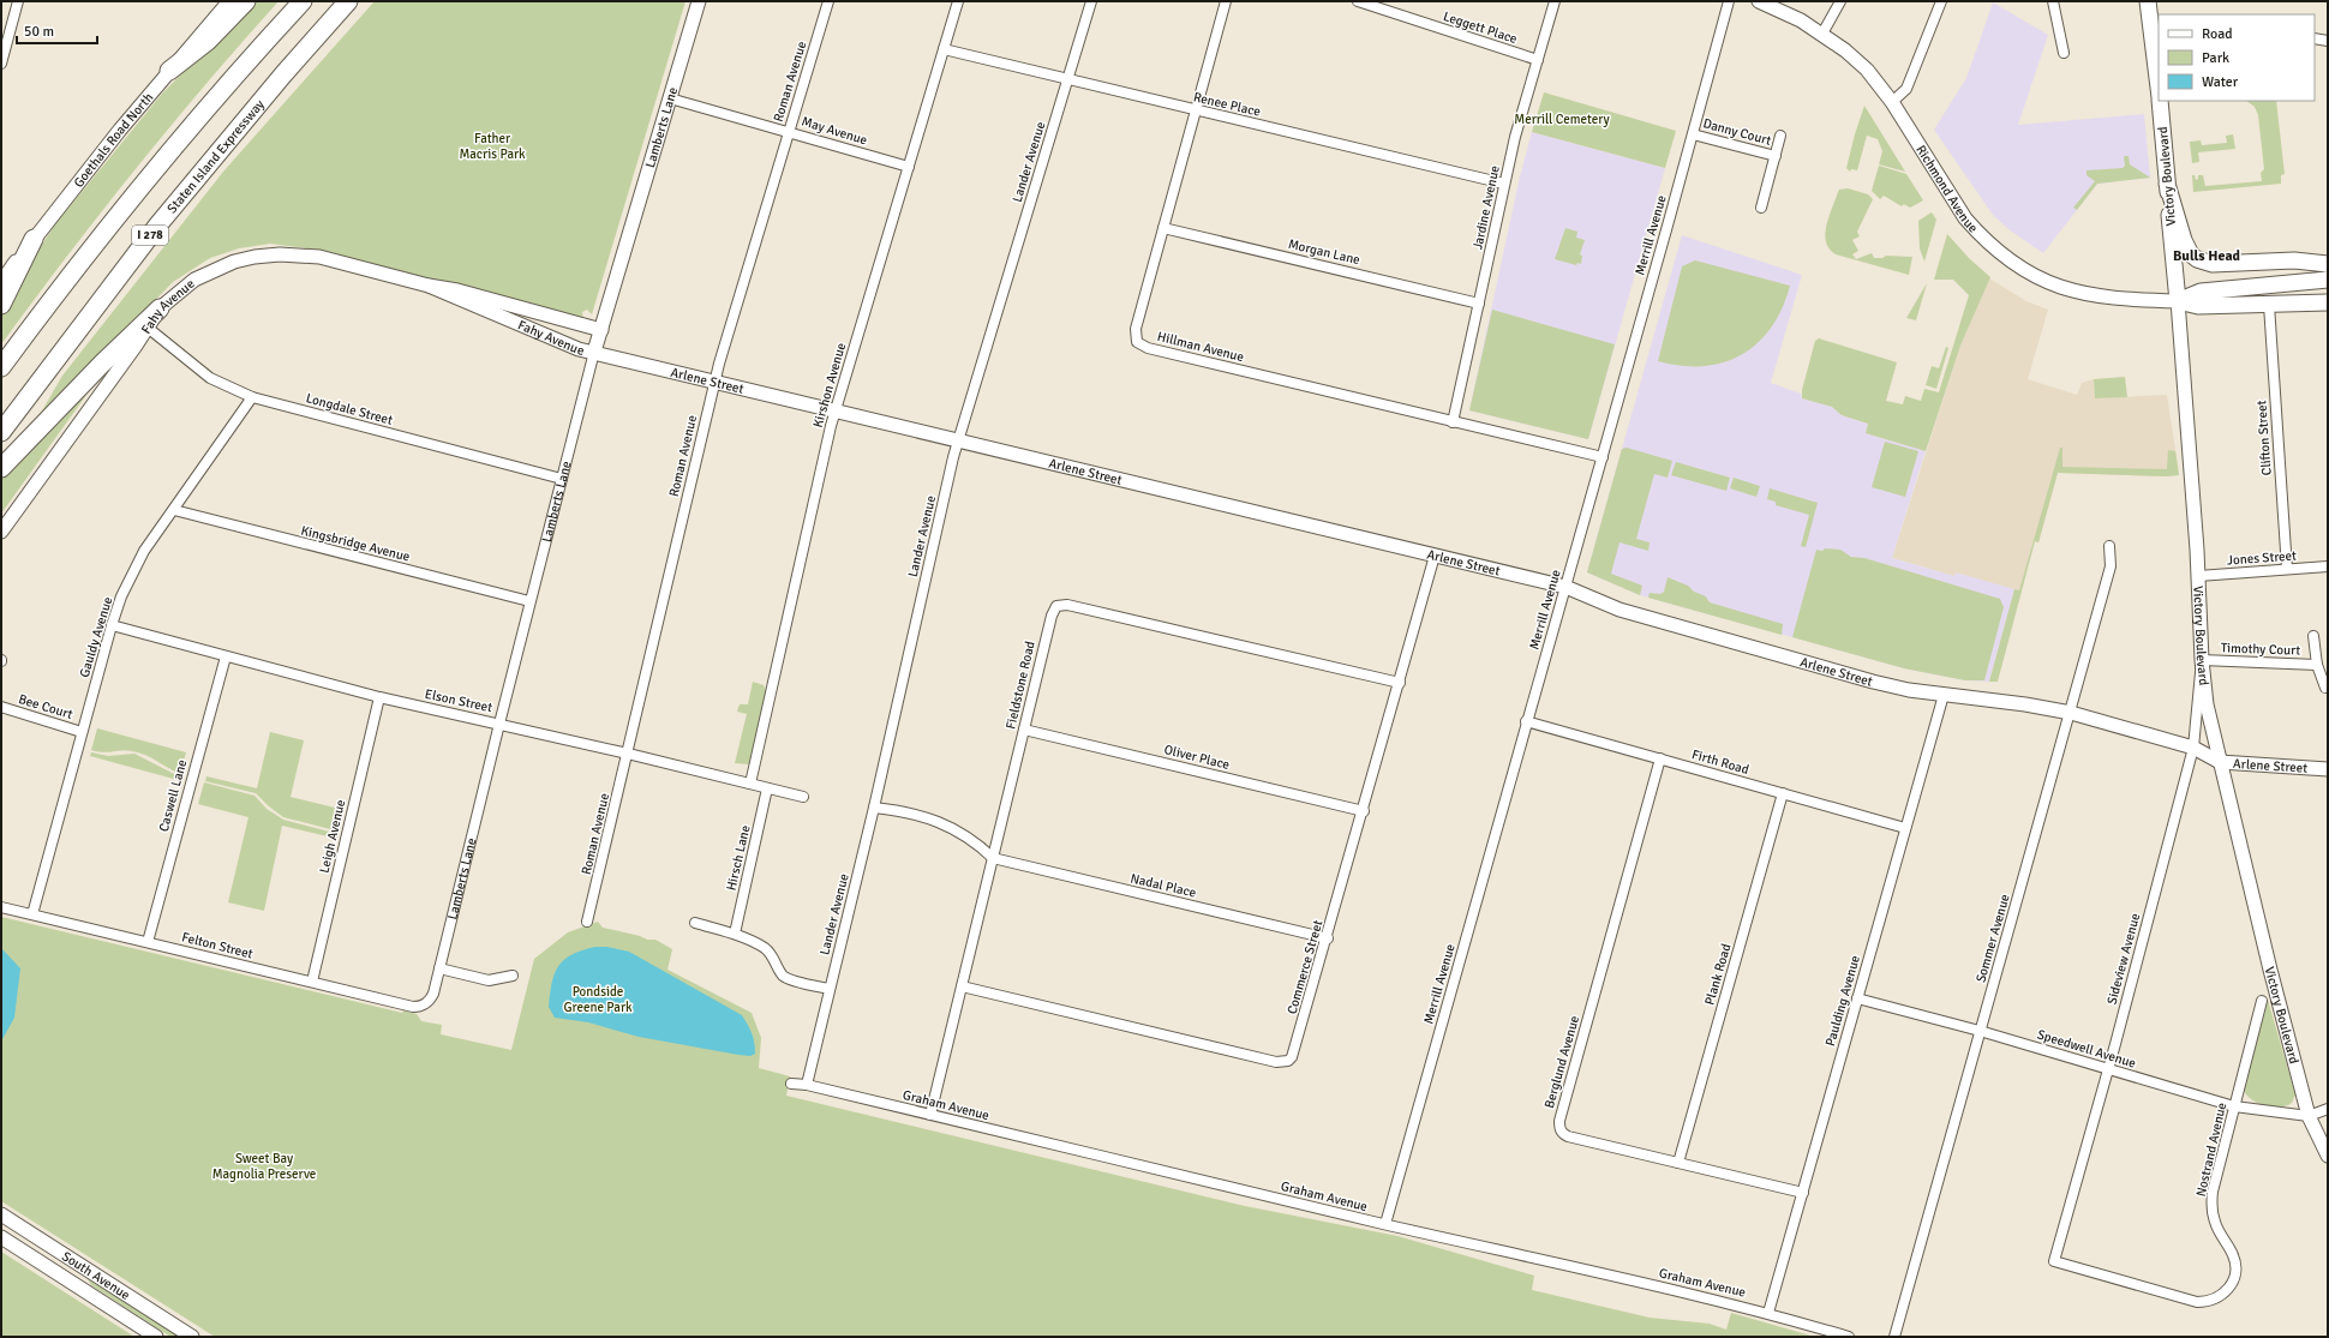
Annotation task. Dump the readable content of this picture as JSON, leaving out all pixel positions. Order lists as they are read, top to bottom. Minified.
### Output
{"streets":{"highway":["Staten Island Expressway","I 278"],"main road":["Lamberts Lane","Goethals Road North","Victory Boulevard","Richmond Avenue","Fahy Avenue","Arlene Street","South Avenue"],"street":["Leggett Place","Roman Avenue","Renee Place","May Avenue","Danny Court","Lander Avenue","Jardine Avenue","Merrill Avenue","Morgan Lane","Hillman Avenue","Kirshon Avenue","Longdale Street","Clifton Street","Kingsbridge Avenue","Jones Street","Gauldy Avenue","Timothy Court","Fieldstone Road","Elson Street","Bee Court","Oliver Place","Firth Road","Caswell Lane","Leigh Avenue","Hirsch Lane","Nadal Place","Sommer Avenue","Felton Street","Sideview Avenue","Commerce Street","Plank Road","Paulding Avenue","Speedwell Avenue","Berglund Avenue","Graham Avenue","Nostrand Avenue"]},"crossings":[["Leggett Place","Jardine Avenue"],["Roman Avenue","May Avenue"],["Roman Avenue","Arlene Street"],["Roman Avenue","Elson Street"],["Renee Place","Lander Avenue"],["Renee Place","Jardine Avenue"],["Renee Place","Hillman Avenue"],["Renee Place","Kirshon Avenue"],["Lamberts Lane","May Avenue"],["Lamberts Lane","Fahy Avenue"],["Lamberts Lane","Arlene Street"],["Lamberts Lane","Longdale Street"],["Lamberts Lane","Kingsbridge Avenue"],["Lamberts Lane","Elson Street"],["Lamberts Lane","Felton Street"],["May Avenue","Kirshon Avenue"],["Danny Court","Merrill Avenue"],["Lander Avenue","Arlene Street"],["Lander Avenue","Graham Avenue"],["Victory Boulevard","Richmond Avenue"],["Victory Boulevard","Arlene Street"],["Victory Boulevard","Jones Street"],["Victory Boulevard","Timothy Court"],["Victory Boulevard","Sideview Avenue"],["Victory Boulevard","Speedwell Avenue"],["Richmond Avenue","Clifton Street"],["Jardine Avenue","Morgan Lane"],["Jardine Avenue","Hillman Avenue"],["Merrill Avenue","Hillman Avenue"],["Merrill Avenue","Arlene Street"],["Merrill Avenue","Firth Road"],["Merrill Avenue","Graham Avenue"],["Morgan Lane","Hillman Avenue"],["Fahy Avenue","Arlene Street"],["Fahy Avenue","Longdale Street"],["Arlene Street","Kirshon Avenue"],["Arlene Street","Sommer Avenue"],["Arlene Street","Sideview Avenue"],["Arlene Street","Commerce Street"],["Arlene Street","Paulding Avenue"],["Kirshon Avenue","Elson Street"],["Longdale Street","Gauldy Avenue"],["Clifton Street","Jones Street"],["Kingsbridge Avenue","Gauldy Avenue"],["Gauldy Avenue","Elson Street"],["Gauldy Avenue","Bee Court"],["Gauldy Avenue","Felton Street"],["Timothy Court","Sideview Avenue"],["Fieldstone Road","Oliver Place"],["Fieldstone Road","Nadal Place"],["Fieldstone Road","Commerce Street"],["Fieldstone Road","Graham Avenue"],["Elson Street","Caswell Lane"],["Elson Street","Leigh Avenue"],["Elson Street","Hirsch Lane"],["Oliver Place","Commerce Street"],["Firth Road","Plank Road"],["Firth Road","Paulding Avenue"],["Firth Road","Berglund Avenue"],["Caswell Lane","Felton Street"],["Leigh Avenue","Felton Street"],["Nadal Place","Commerce Street"],["Sommer Avenue","Speedwell Avenue"],["Sideview Avenue","Speedwell Avenue"],["Sideview Avenue","Nostrand Avenue"],["Plank Road","Berglund Avenue"],["Paulding Avenue","Speedwell Avenue"],["Paulding Avenue","Berglund Avenue"],["Paulding Avenue","Graham Avenue"],["Speedwell Avenue","Nostrand Avenue"]],"districts":["Bulls Head"],"parks":["Merrill Cemetery","Father Macris Park","Pondside Greene Park","Sweet Bay Magnolia Preserve"],"legend":["Road","Park","Water"],"scale_bar":"50 m"}
